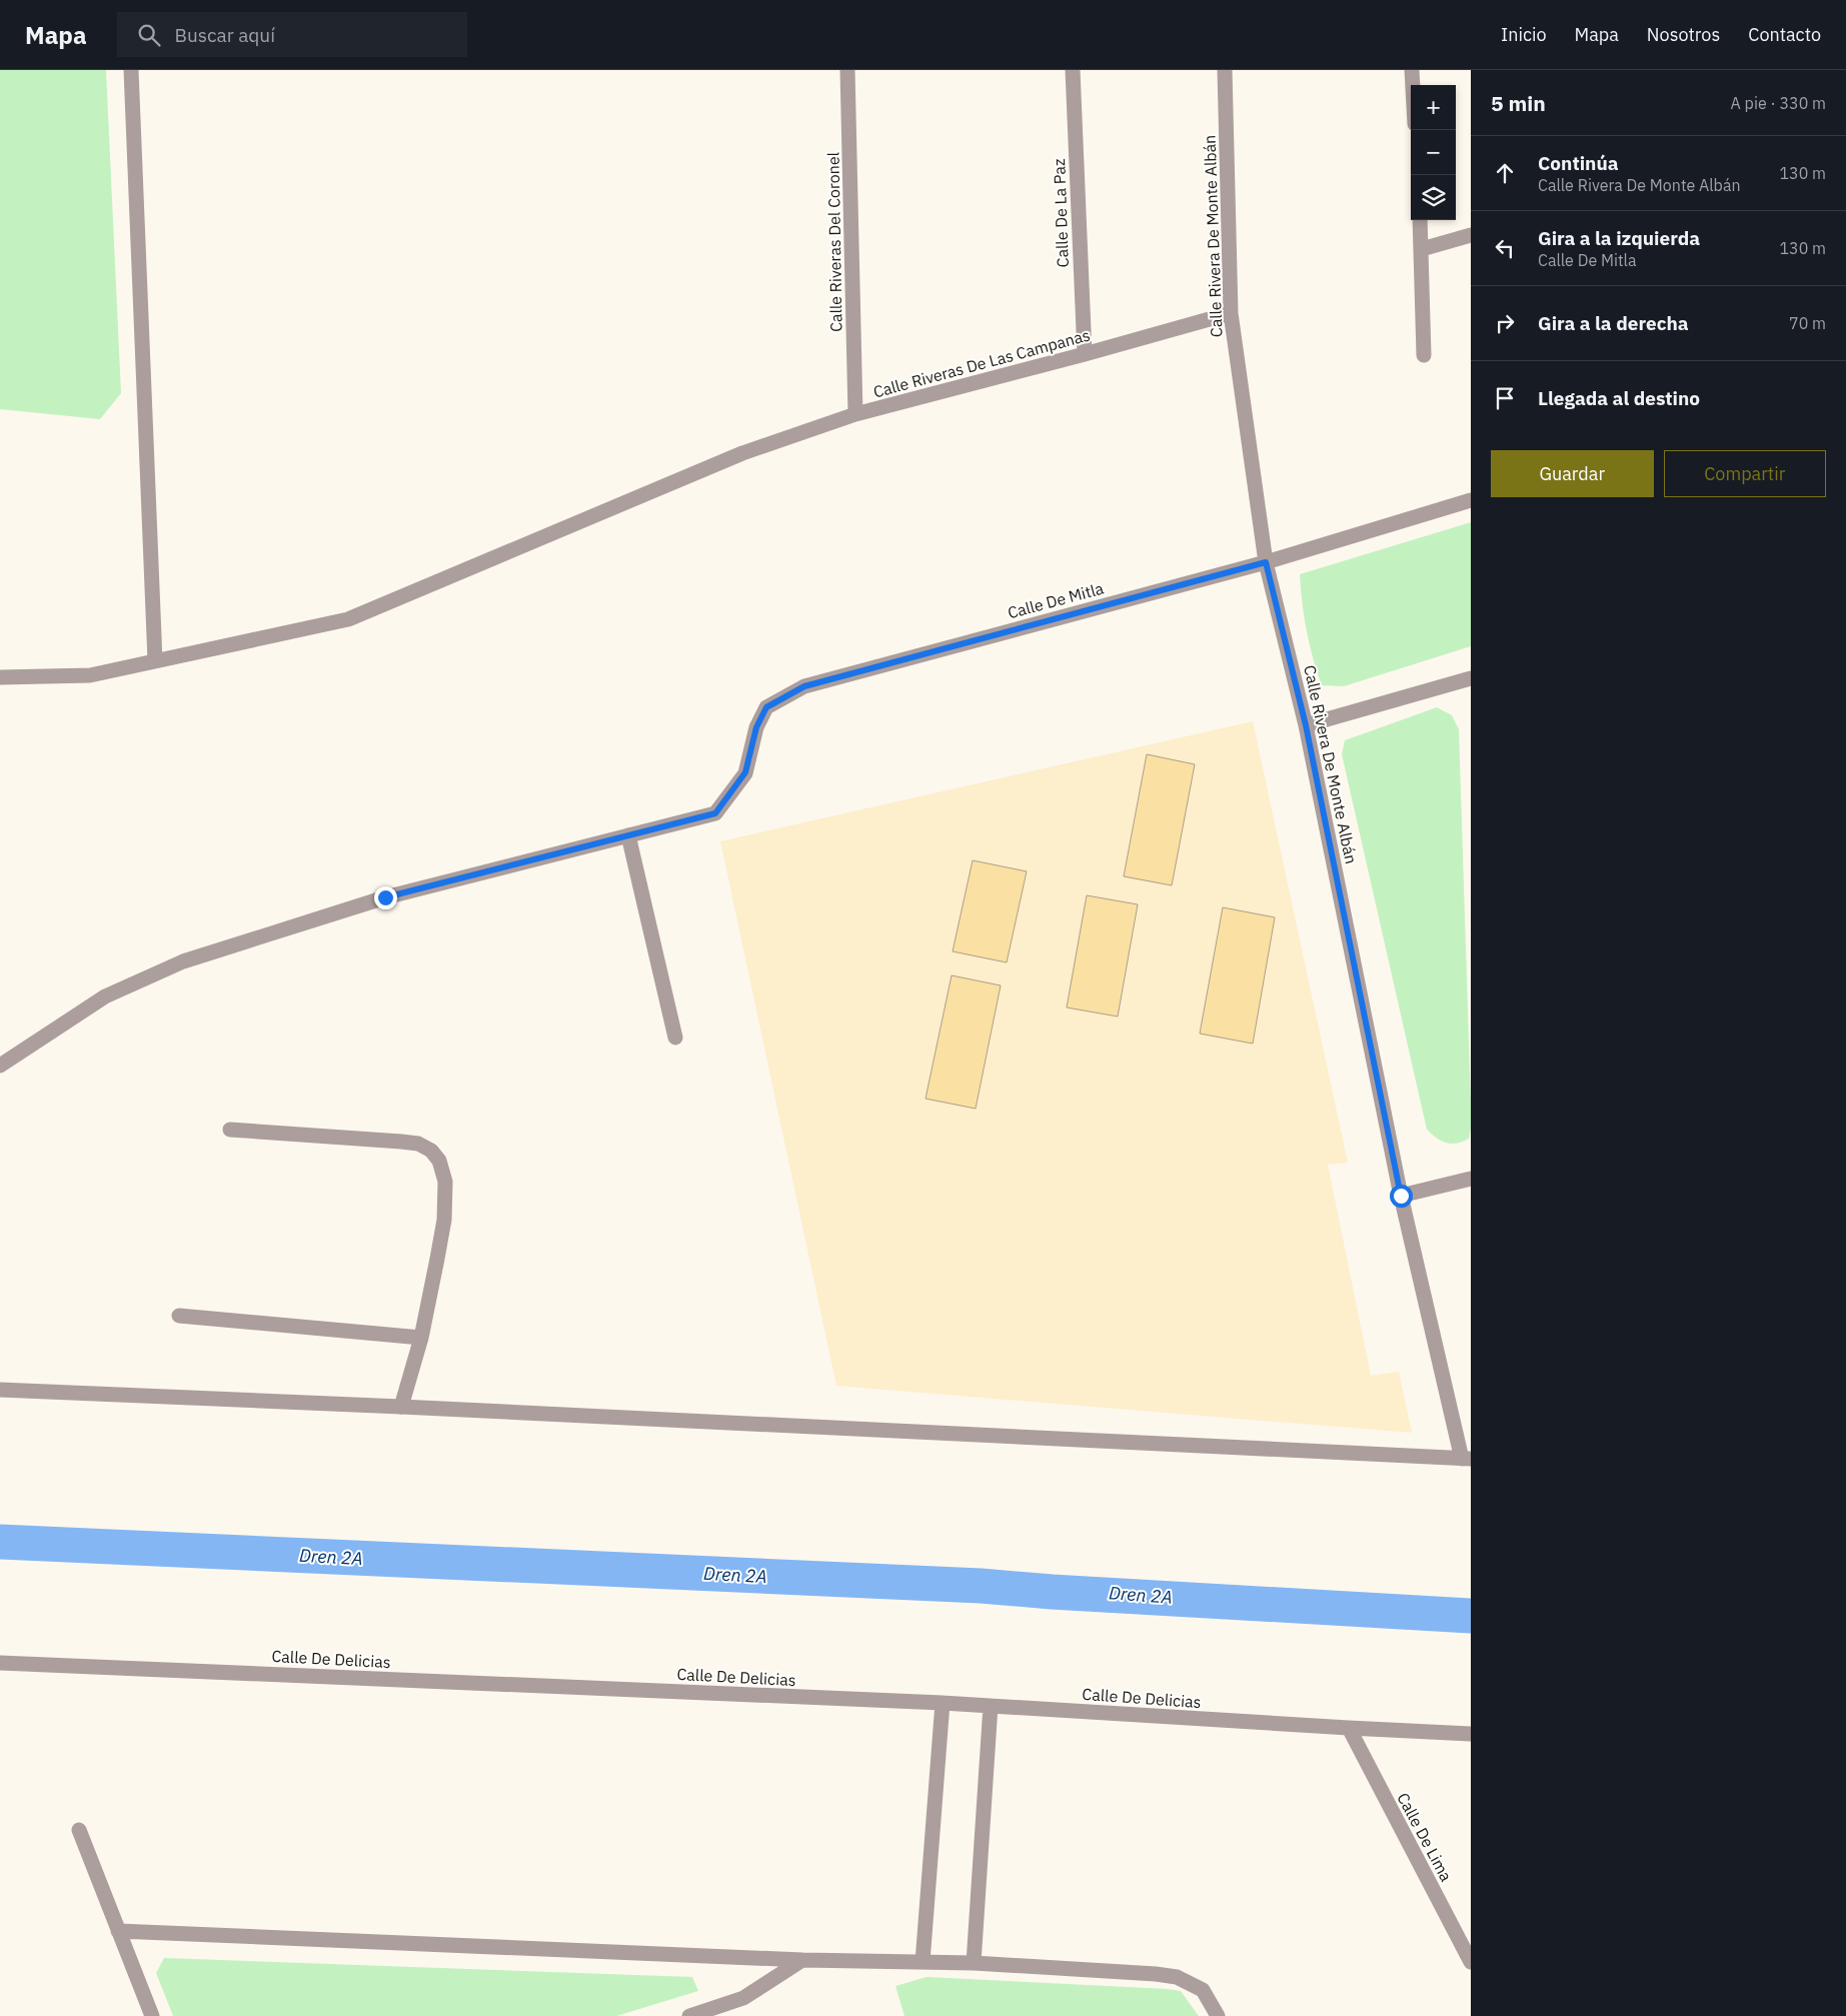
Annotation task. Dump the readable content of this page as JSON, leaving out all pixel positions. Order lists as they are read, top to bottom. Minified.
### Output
{"streets":{"street":["Calle De La Paz","Calle Rivera De Monte Albán","Calle Riveras Del Coronel","Calle Riveras De Las Campanas","Calle De Mitla","Calle De Delicias","Calle De Lima"]},"crossings":[["Calle De La Paz","Calle Riveras De Las Campanas"],["Calle Rivera De Monte Albán","Calle Riveras De Las Campanas"],["Calle Rivera De Monte Albán","Calle De Mitla"],["Calle Riveras Del Coronel","Calle Riveras De Las Campanas"],["Calle De Delicias","Calle De Lima"]],"water":["Dren 2A"],"page":{"header":"Mapa","search":"Buscar aquí","nav":["Inicio","Mapa","Nosotros","Contacto"],"heading":["5 min","A pie · 330 m"],"map_buttons":["+","−"],"list":[["Continúa","Calle Rivera De Monte Albán","130 m"],["Gira a la izquierda","Calle De Mitla","130 m"],["Gira a la derecha","70 m"],"Llegada al destino"],"buttons":["Guardar","Compartir"]}}
